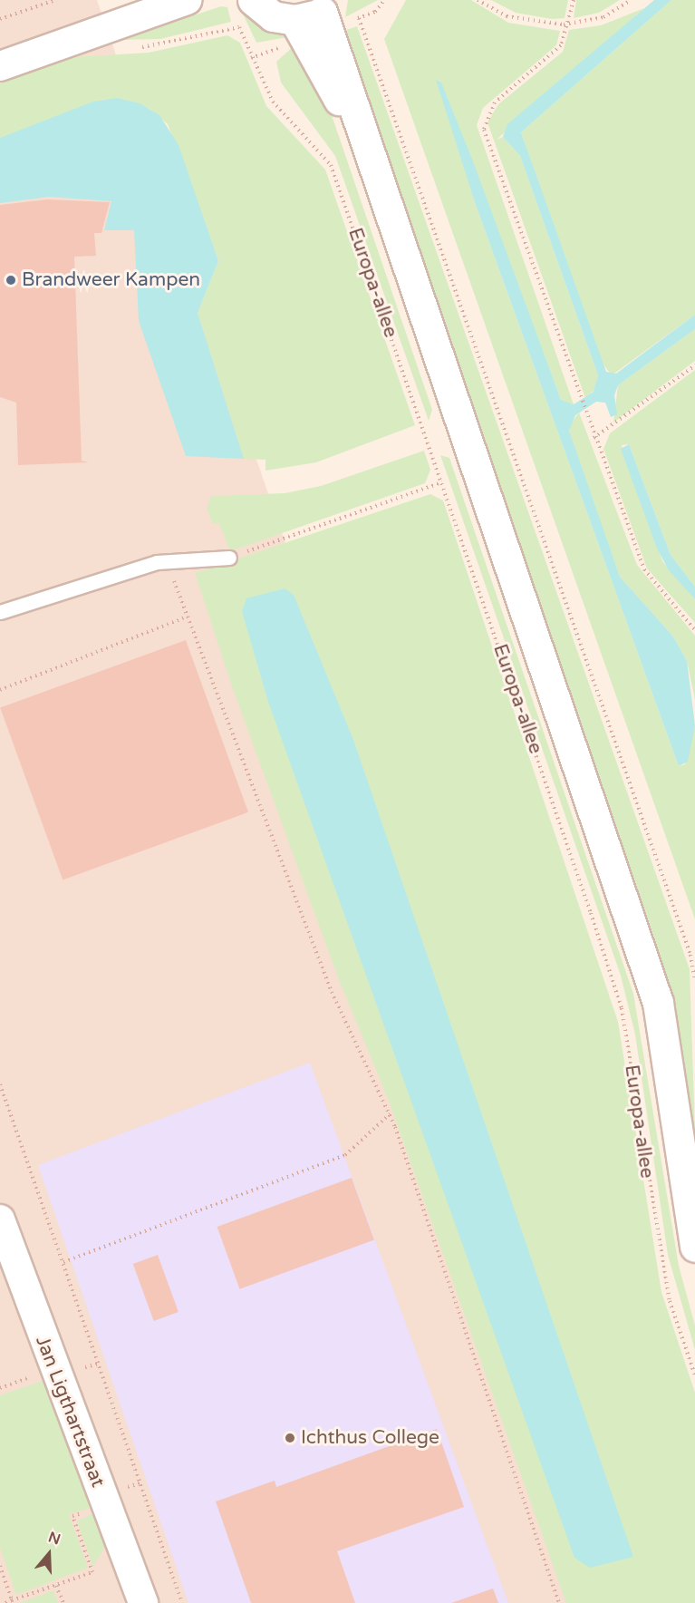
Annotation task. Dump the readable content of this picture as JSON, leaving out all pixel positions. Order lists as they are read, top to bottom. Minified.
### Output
{"streets":{"main road":["Europa-allee"],"street":["Jan Ligthartstraat"]},"places":["Brandweer Kampen","Ichthus College"],"north":"top"}
